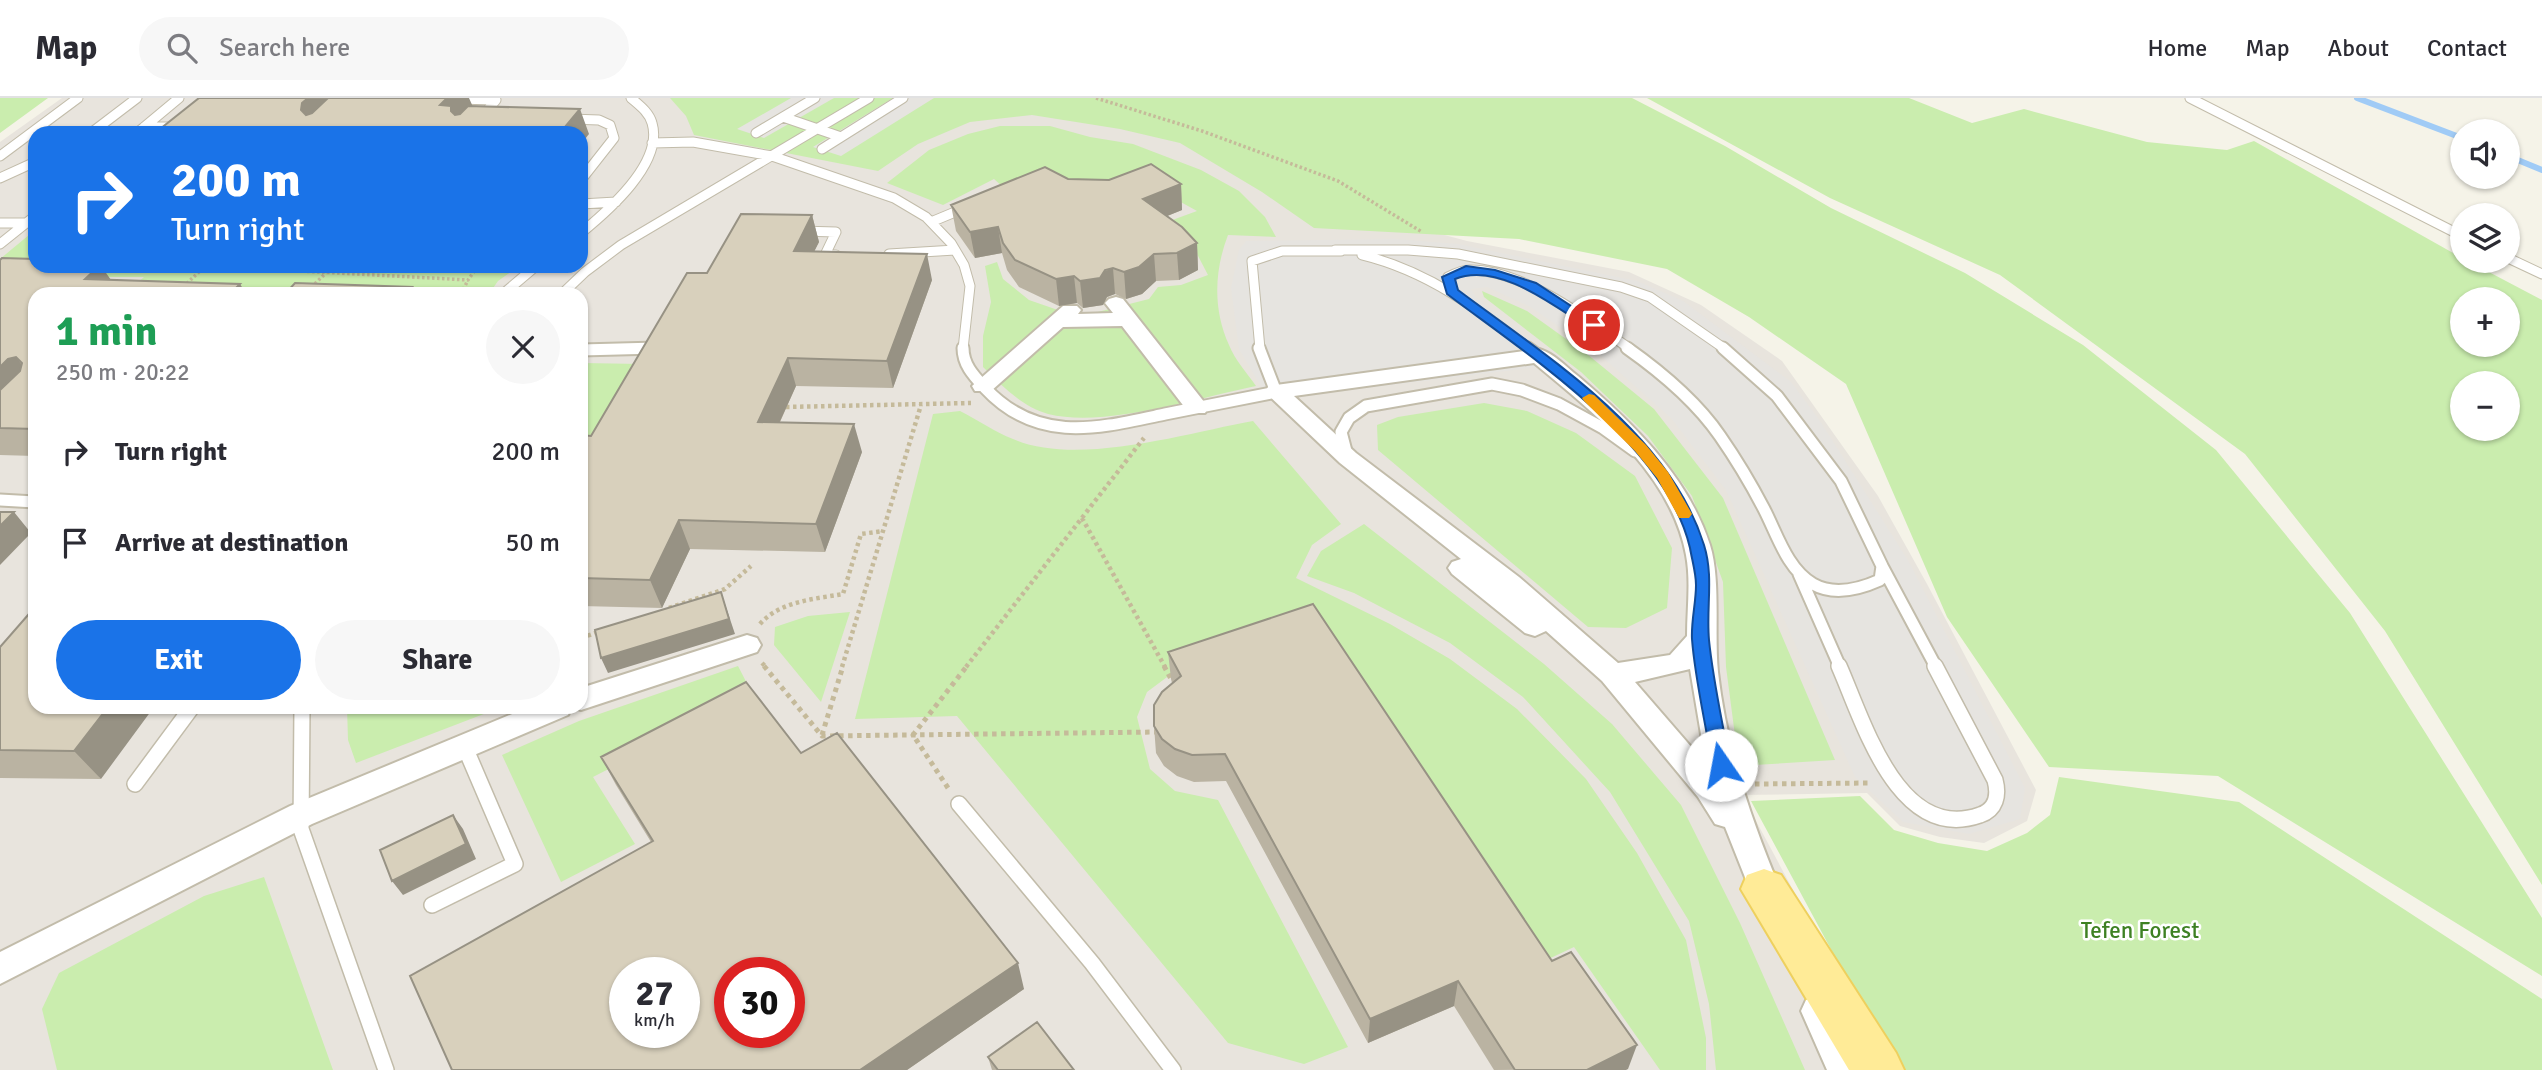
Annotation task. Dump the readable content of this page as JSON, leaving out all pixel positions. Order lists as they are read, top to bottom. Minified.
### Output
{"parks":["Tefen Forest"],"page":{"header":"Map","search":"Search here","nav":["Home","Map","About","Contact"],"map_buttons":["+","−"],"turn":["200 m","Turn right"],"heading":["1 min","250 m · 20:22"],"list":[{"name":"Turn right","value":"200 m"},{"name":"Arrive at destination","value":"50 m"}],"buttons":["Exit","Share"],"speed":"27 km/h","limit":"30"}}
